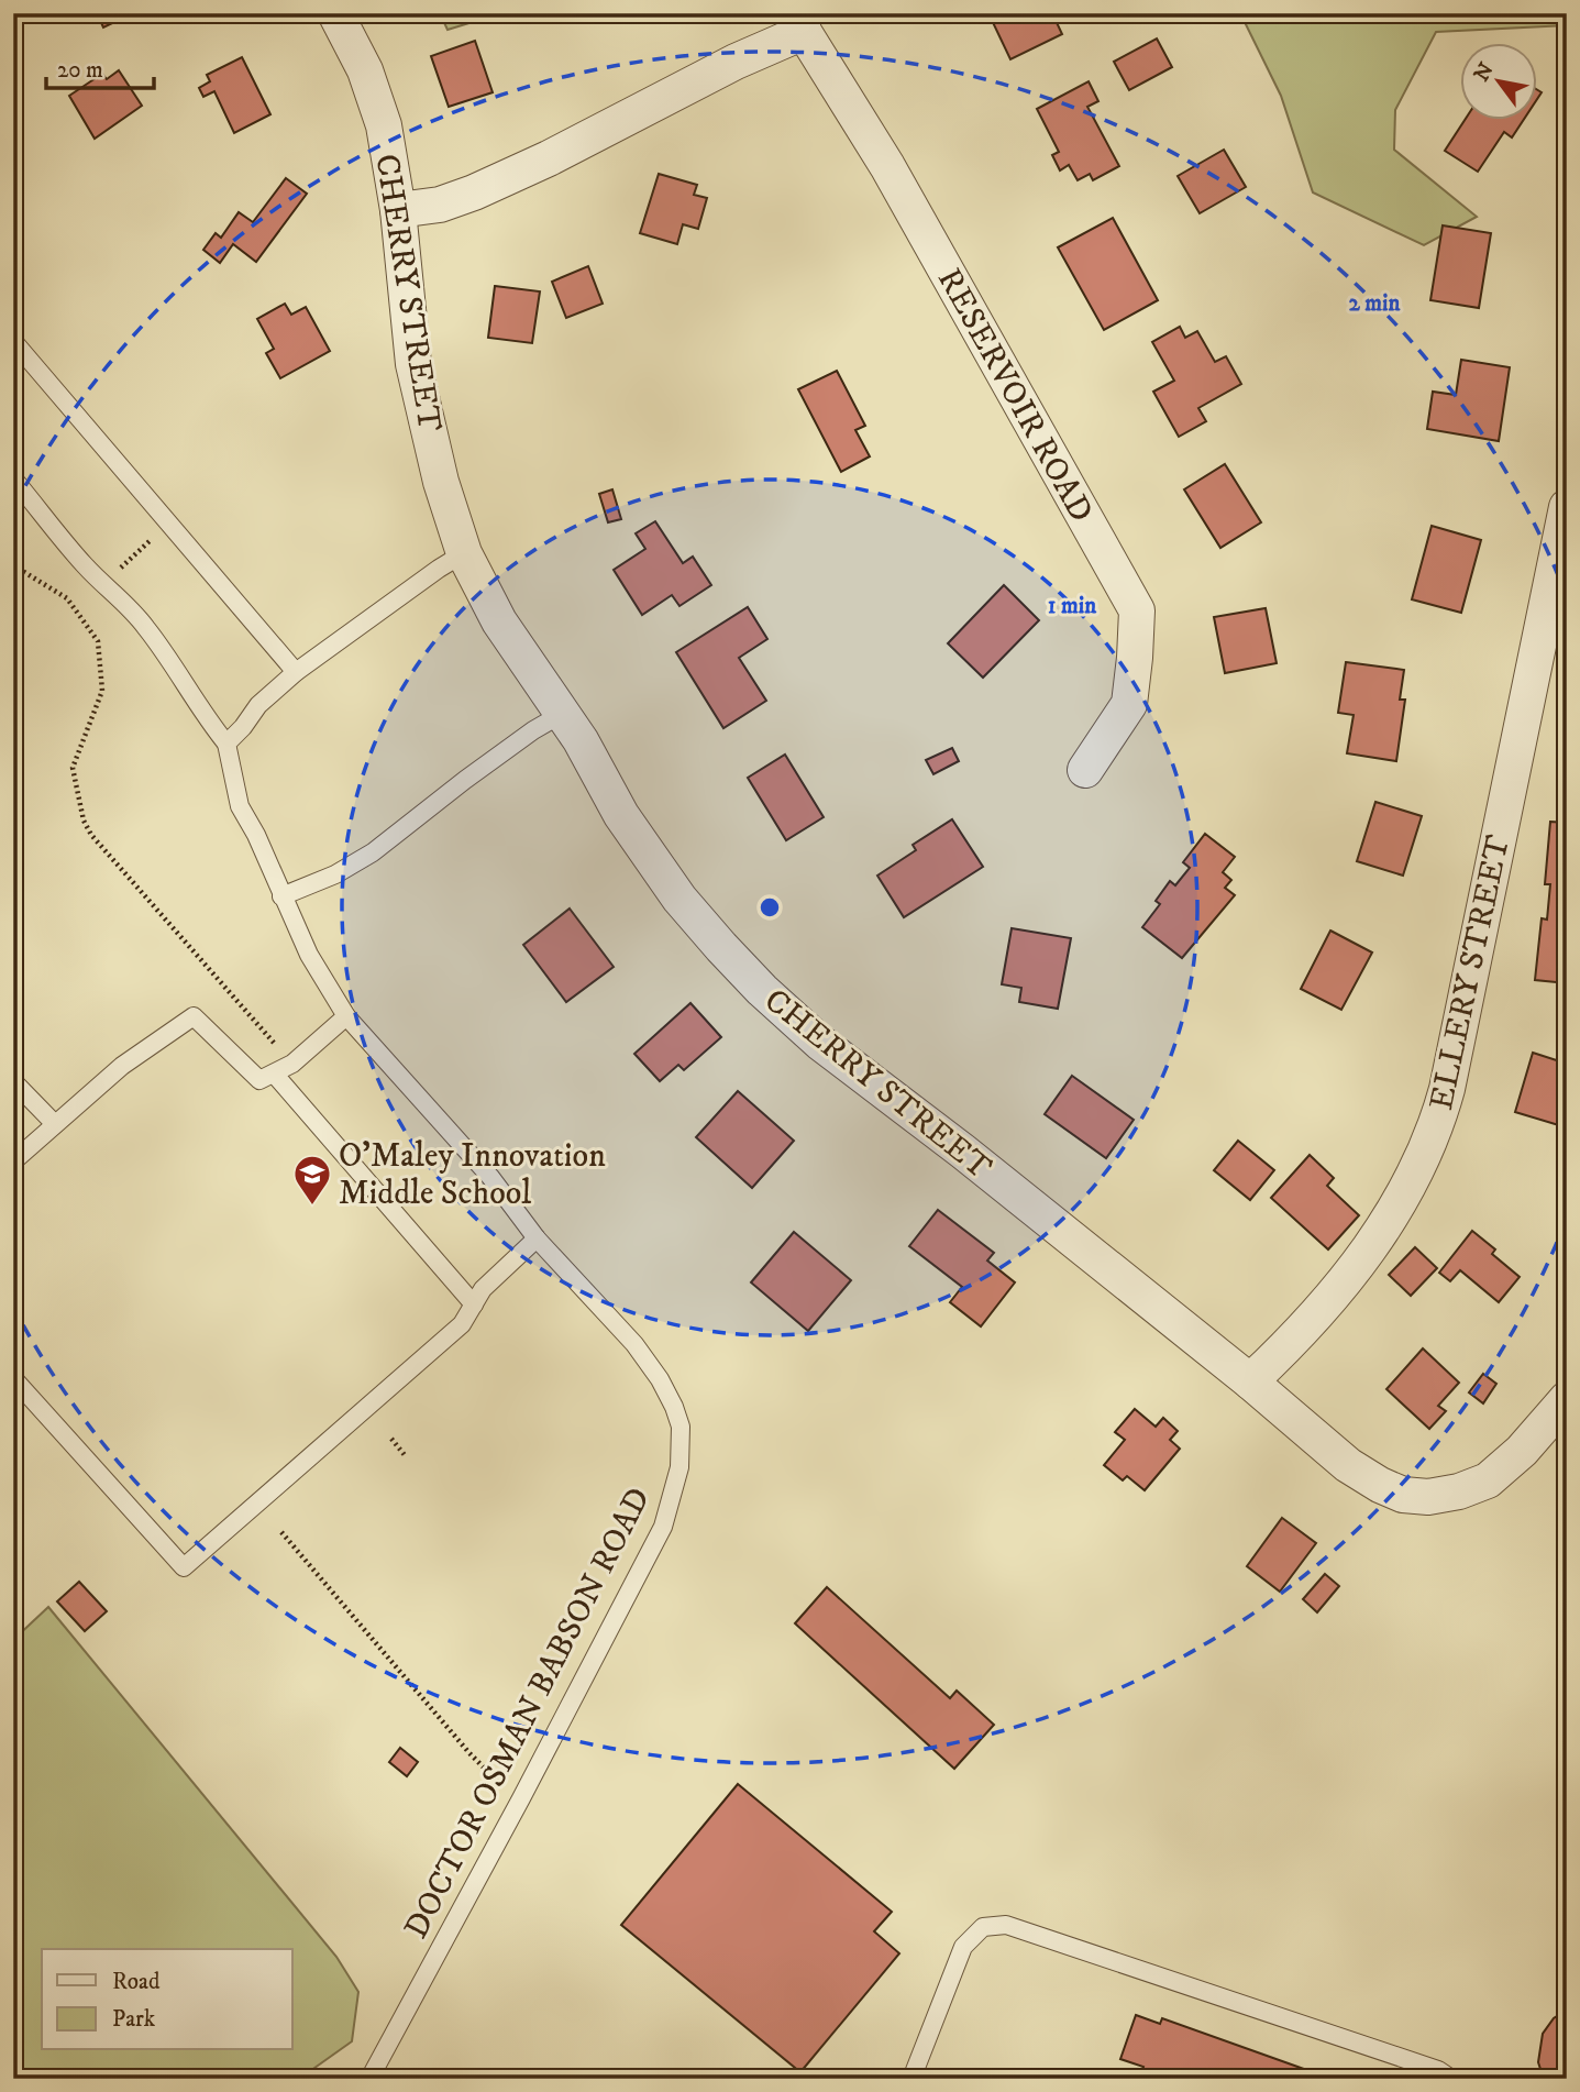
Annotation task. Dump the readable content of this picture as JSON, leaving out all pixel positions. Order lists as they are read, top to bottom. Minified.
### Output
{"streets":{"street":["CHERRY STREET","RESERVOIR ROAD","ELLERY STREET"],"lane":["DOCTOR OSMAN BABSON ROAD"]},"crossings":[["CHERRY STREET","RESERVOIR ROAD"],["CHERRY STREET","ELLERY STREET"]],"places":{"school or university":["O'Maley Innovation Middle School"]},"legend":["Road","Park"],"scale_bar":"20 m","north":"top left","rings":["2 min","1 min"]}
